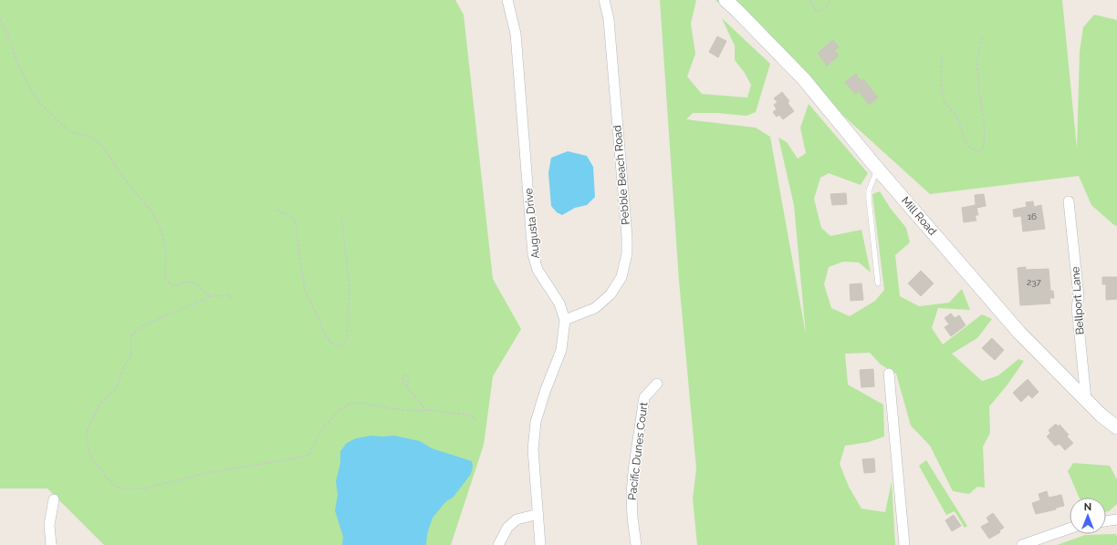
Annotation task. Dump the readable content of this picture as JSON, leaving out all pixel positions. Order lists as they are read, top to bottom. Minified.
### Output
{"streets":{"main road":["Mill Road"],"street":["Pebble Beach Road","Augusta Drive","Bellport Lane","Pacific Dunes Court"]},"crossings":[["Pebble Beach Road","Augusta Drive"],["Mill Road","Bellport Lane"]],"house_numbers":["16","237"],"north":"top"}
